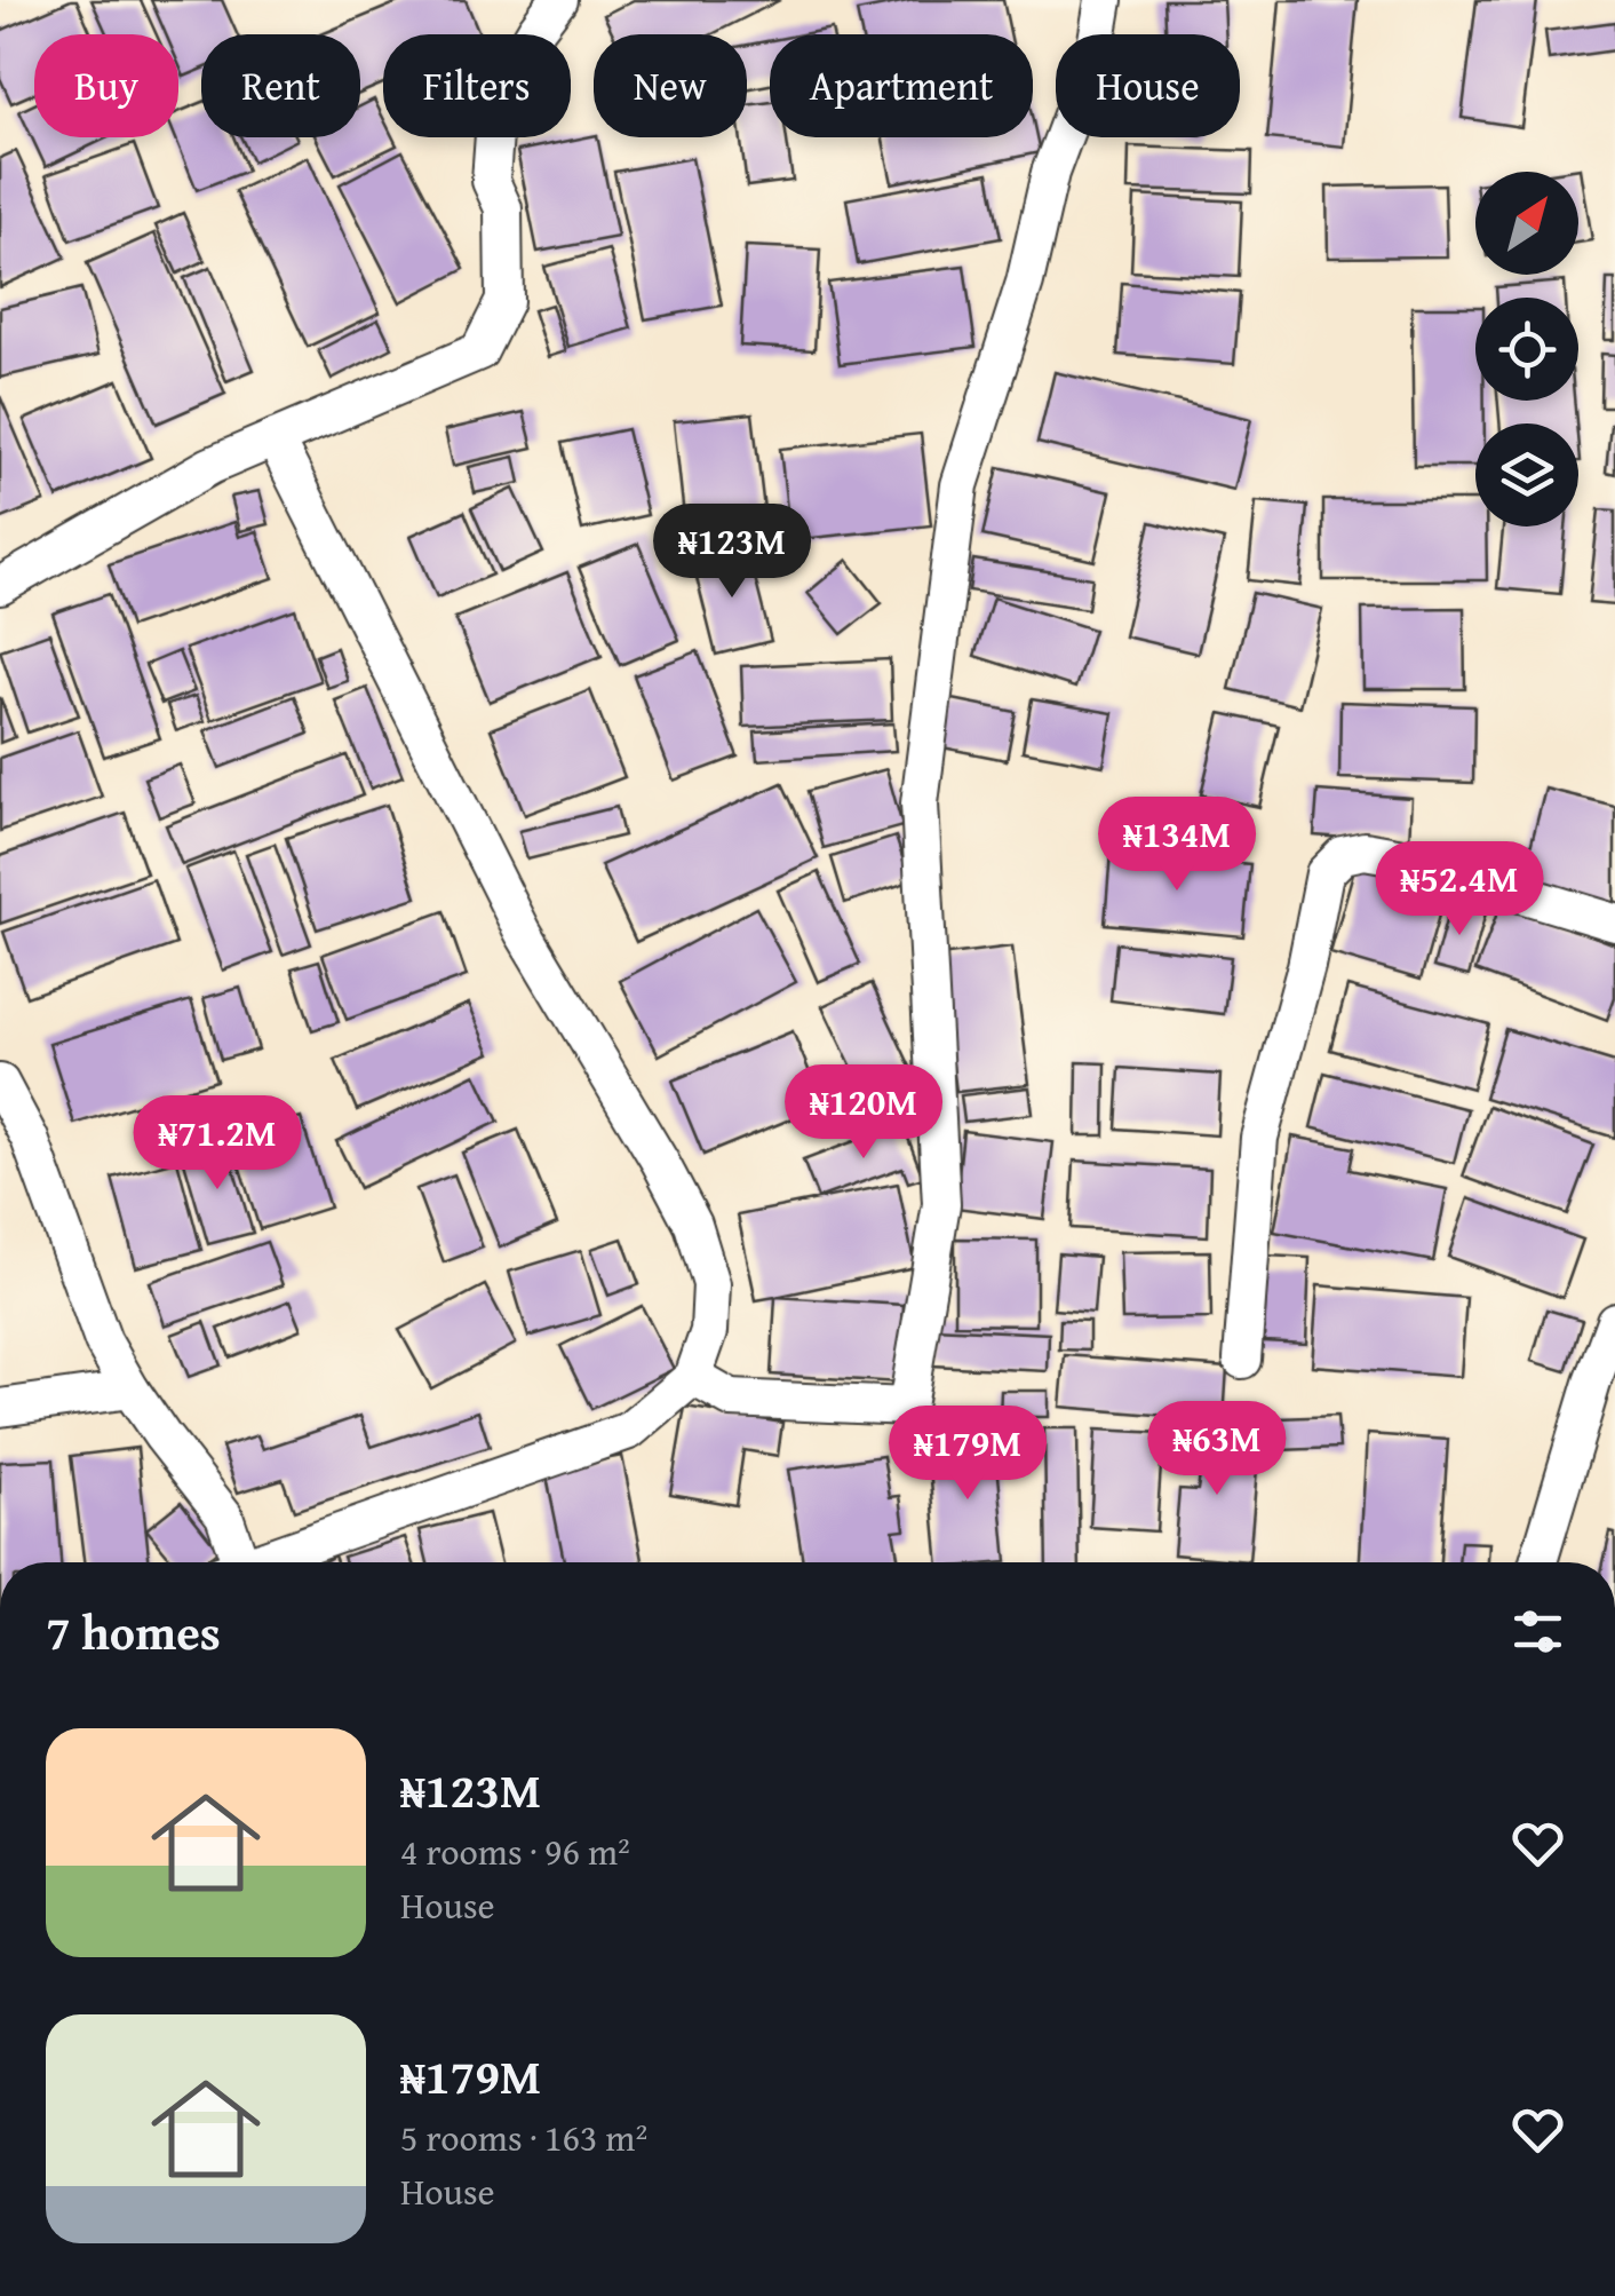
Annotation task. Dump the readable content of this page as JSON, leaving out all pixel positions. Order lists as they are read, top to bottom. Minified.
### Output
{"north":"top right","page":{"chip":["Buy","Rent","Filters","New","Apartment","House"],"price":["₦123M","₦134M","₦52.4M","₦120M","₦71.2M","₦63M","₦179M"],"heading":"7 homes","list":[{"name":"₦123M","note":"4 rooms · 96 m² · House"},{"name":"₦179M","note":"5 rooms · 163 m² · House"}]}}
